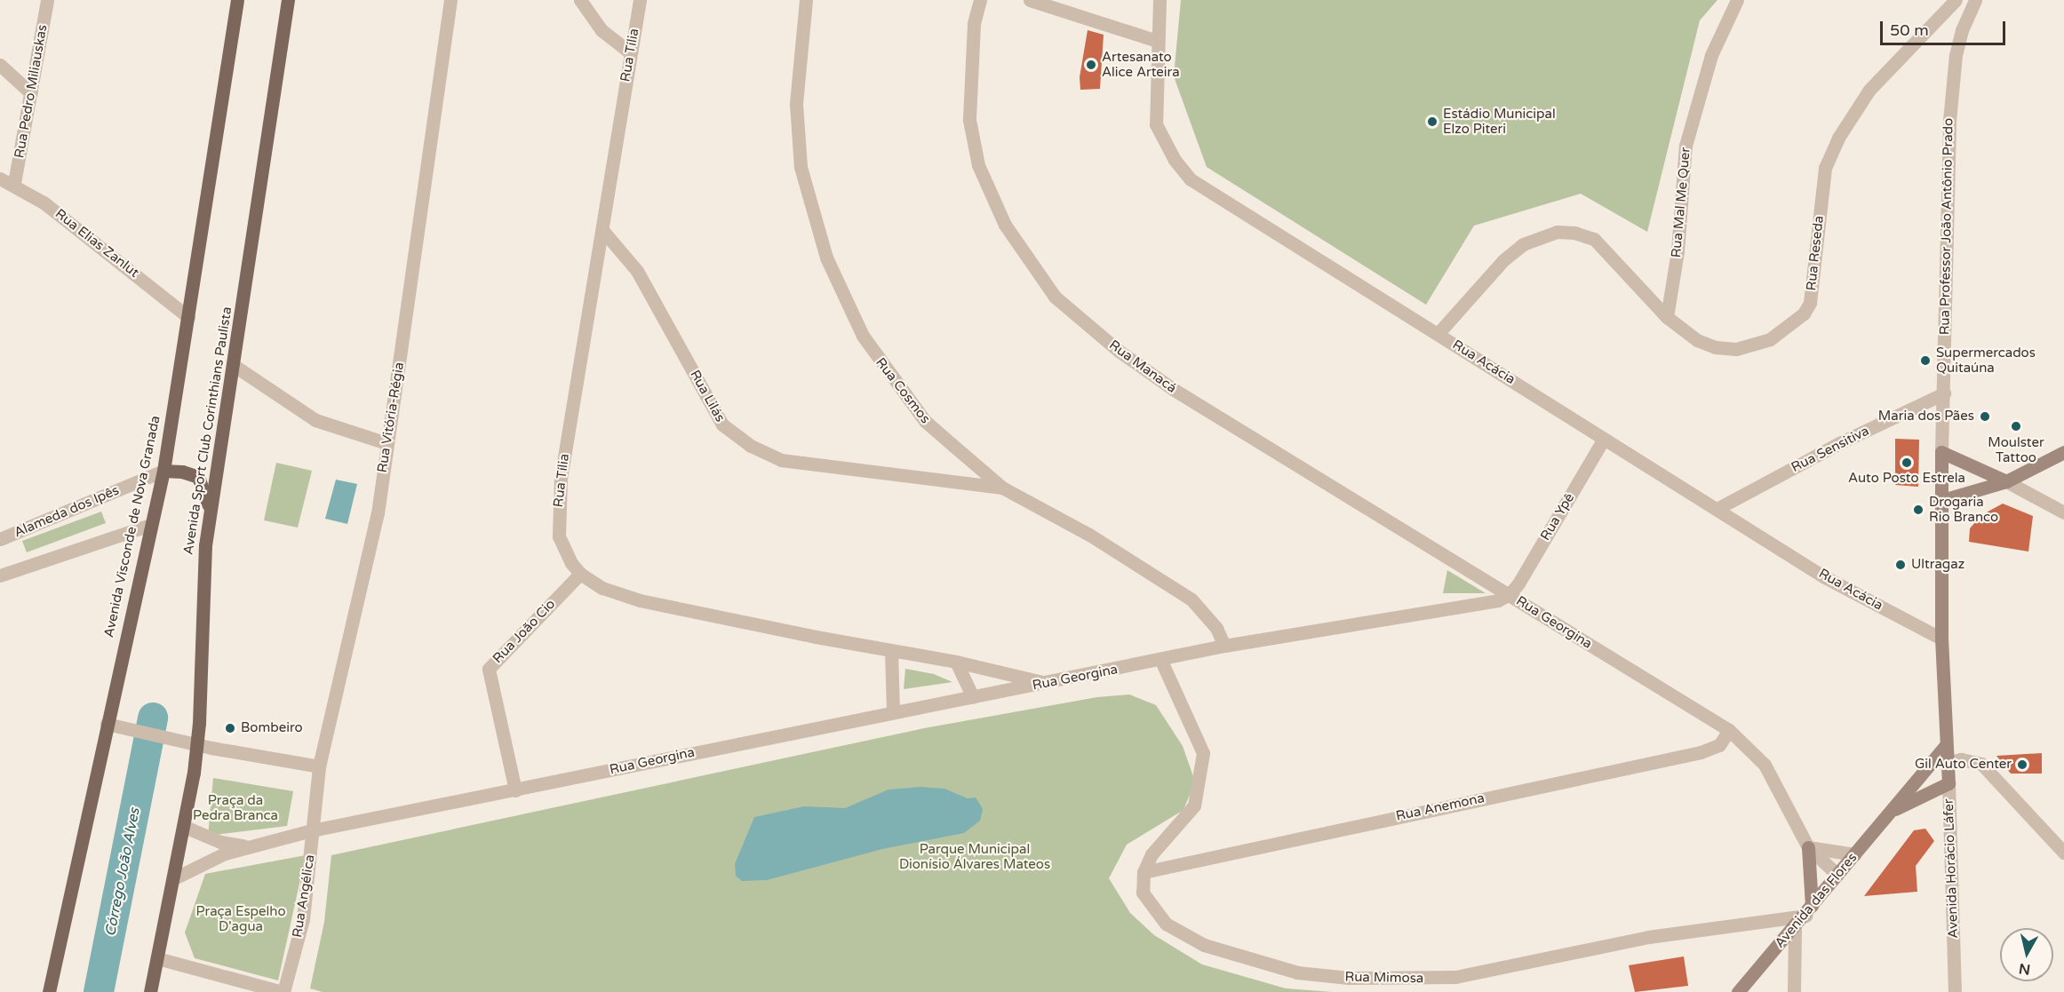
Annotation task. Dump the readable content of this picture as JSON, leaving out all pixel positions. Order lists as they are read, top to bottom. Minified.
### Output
{"streets":{"main road":["Rua Professor João Antônio Prado","Avenida Sport Club Corinthians Paulista","Avenida Visconde de Nova Granada","Avenida Horácio Láfer","Avenida das Flores"],"street":["Rua Tília","Rua Pedro Miliauskas","Rua Mal Me Quer","Rua Elias Zanlut","Rua Reseda","Rua Acácia","Rua Manacá","Rua Cosmos","Rua Lilás","Rua Vitória-Régia","Rua Sensitiva","Alameda dos Ipês","Rua Ypê","Rua Georgina","Rua João Cio","Rua Anemona","Rua Angélica","Rua Mimosa"]},"crossings":[["Rua Tília","Rua Lilás"],["Rua Tília","Rua Georgina"],["Rua Tília","Rua João Cio"],["Rua Pedro Miliauskas","Rua Elias Zanlut"],["Rua Mal Me Quer","Rua Reseda"],["Rua Professor João Antônio Prado","Rua Acácia"],["Rua Professor João Antônio Prado","Rua Sensitiva"],["Rua Professor João Antônio Prado","Avenida Horácio Láfer"],["Rua Professor João Antônio Prado","Avenida das Flores"],["Rua Elias Zanlut","Avenida Visconde de Nova Granada"],["Rua Reseda","Rua Acácia"],["Rua Acácia","Rua Sensitiva"],["Rua Acácia","Rua Ypê"],["Rua Manacá","Rua Ypê"],["Rua Manacá","Rua Georgina"],["Rua Cosmos","Rua Lilás"],["Rua Cosmos","Rua Georgina"],["Rua Vitória-Régia","Rua Georgina"],["Rua Vitória-Régia","Rua Angélica"],["Avenida Sport Club Corinthians Paulista","Rua Georgina"],["Alameda dos Ipês","Avenida Visconde de Nova Granada"],["Rua Ypê","Rua Georgina"],["Rua Georgina","Rua João Cio"],["Rua Georgina","Rua Anemona"],["Rua Georgina","Rua Angélica"],["Rua Georgina","Avenida das Flores"],["Rua Anemona","Rua Mimosa"],["Avenida Horácio Láfer","Avenida das Flores"],["Avenida das Flores","Rua Mimosa"]],"water":["Córrego João Alves"],"parks":["Praça da Pedra Branca","Parque Municipal Dionísio Álvares Mateos","Praça Espelho D'agua"],"places":["Artesanato Alice Arteira","Estádio Municipal Elzo Piteri","Supermercados Quitaúna","Maria dos Pães","Moulster Tattoo","Auto Posto Estrela","Drogaria Rio Branco","Ultragaz","Bombeiro","Gil Auto Center"],"scale_bar":"50 m","north":"bottom"}
